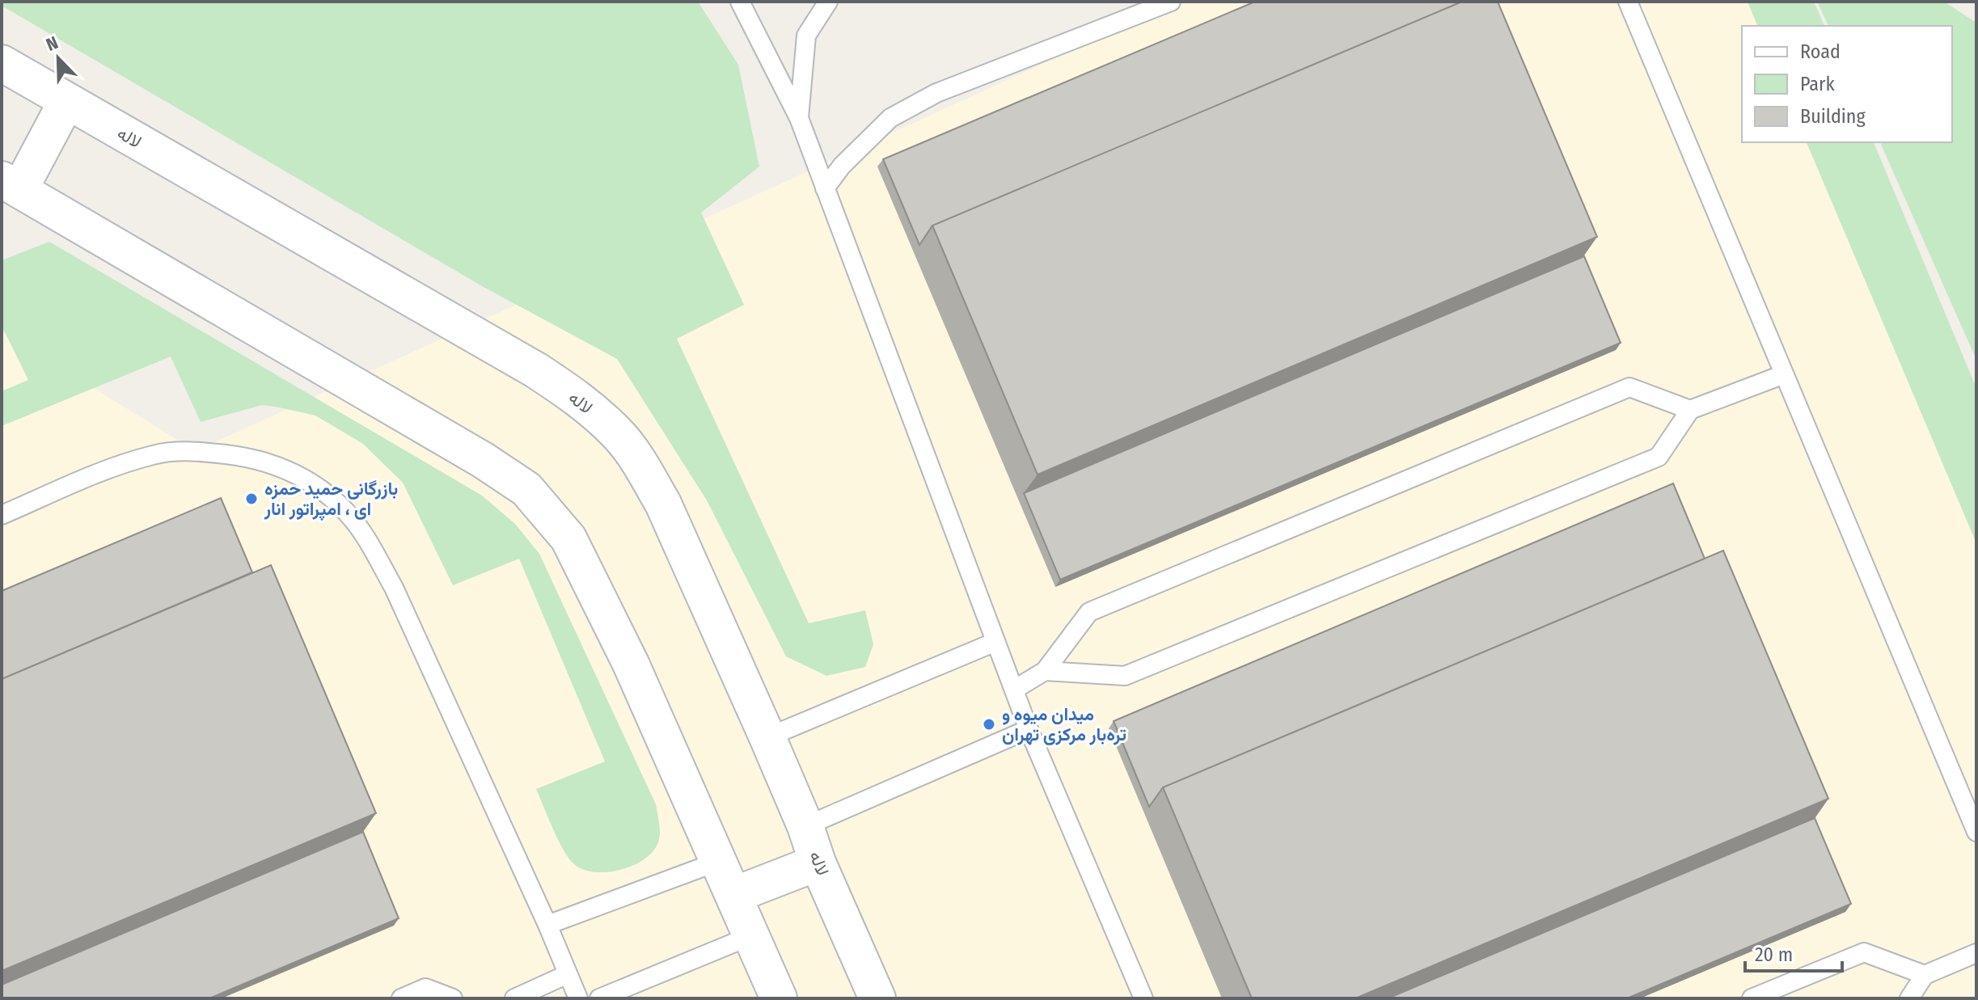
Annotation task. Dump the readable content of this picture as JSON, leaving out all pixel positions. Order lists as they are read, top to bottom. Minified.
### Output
{"streets":{"street":["لاله"]},"places":["بازرگانی حمید حمزه ای ، امپراتور انار","میدان میوه و تره‌بار مرکزی تهران"],"legend":["Road","Park","Building"],"scale_bar":"20 m","north":"top left"}
